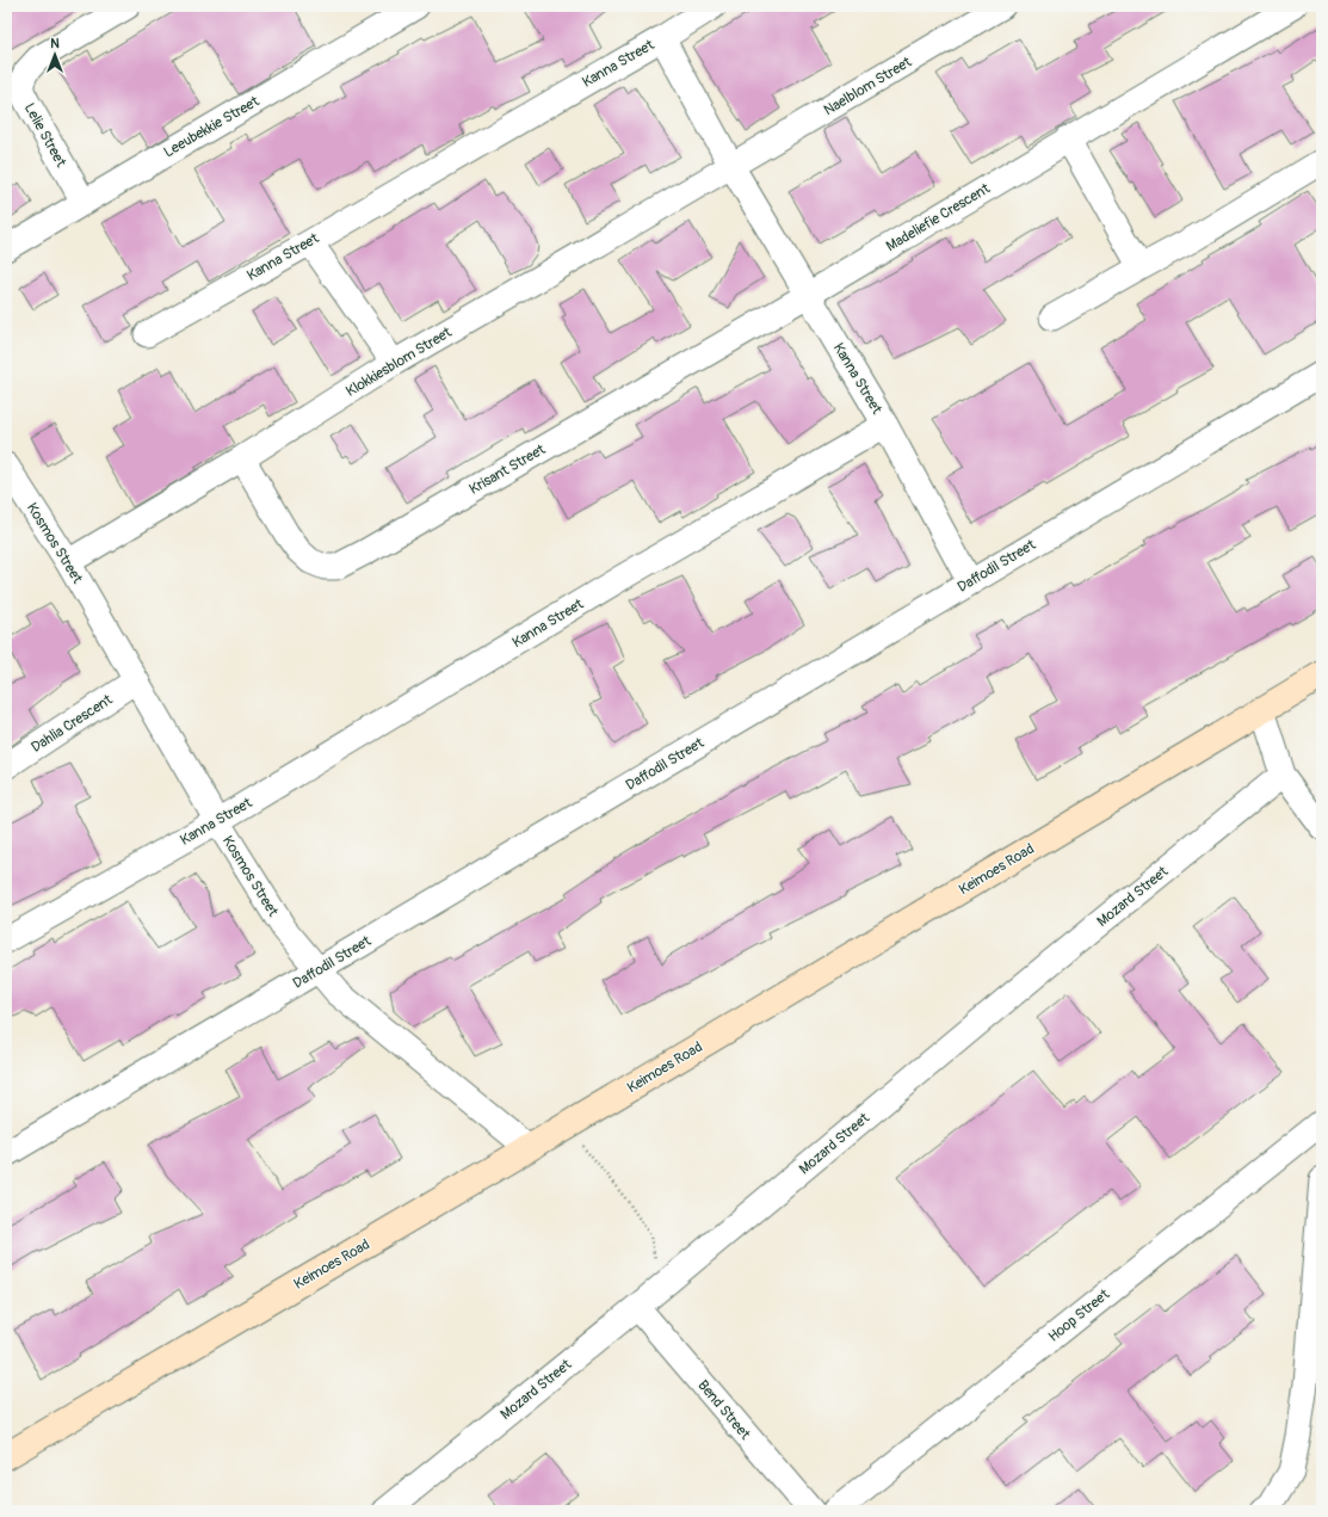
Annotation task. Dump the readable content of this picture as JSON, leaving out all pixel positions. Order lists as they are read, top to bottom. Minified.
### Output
{"streets":{"street":["Kanna Street","Naelblom Street","Leeubekkie Street","Lelie Street","Madeliefie Crescent","Klokkiesblom Street","Krisant Street","Kosmos Street","Daffodil Street","Dahlia Crescent","Keimoes Road","Mozard Street","Hoop Street","Bend Street"]},"crossings":[["Kanna Street","Naelblom Street"],["Kanna Street","Madeliefie Crescent"],["Kanna Street","Klokkiesblom Street"],["Kanna Street","Krisant Street"],["Kanna Street","Kosmos Street"],["Naelblom Street","Klokkiesblom Street"],["Leeubekkie Street","Lelie Street"],["Madeliefie Crescent","Krisant Street"],["Klokkiesblom Street","Krisant Street"],["Klokkiesblom Street","Kosmos Street"],["Kosmos Street","Daffodil Street"],["Kosmos Street","Dahlia Crescent"],["Kosmos Street","Keimoes Road"],["Mozard Street","Bend Street"]],"north":"top"}
